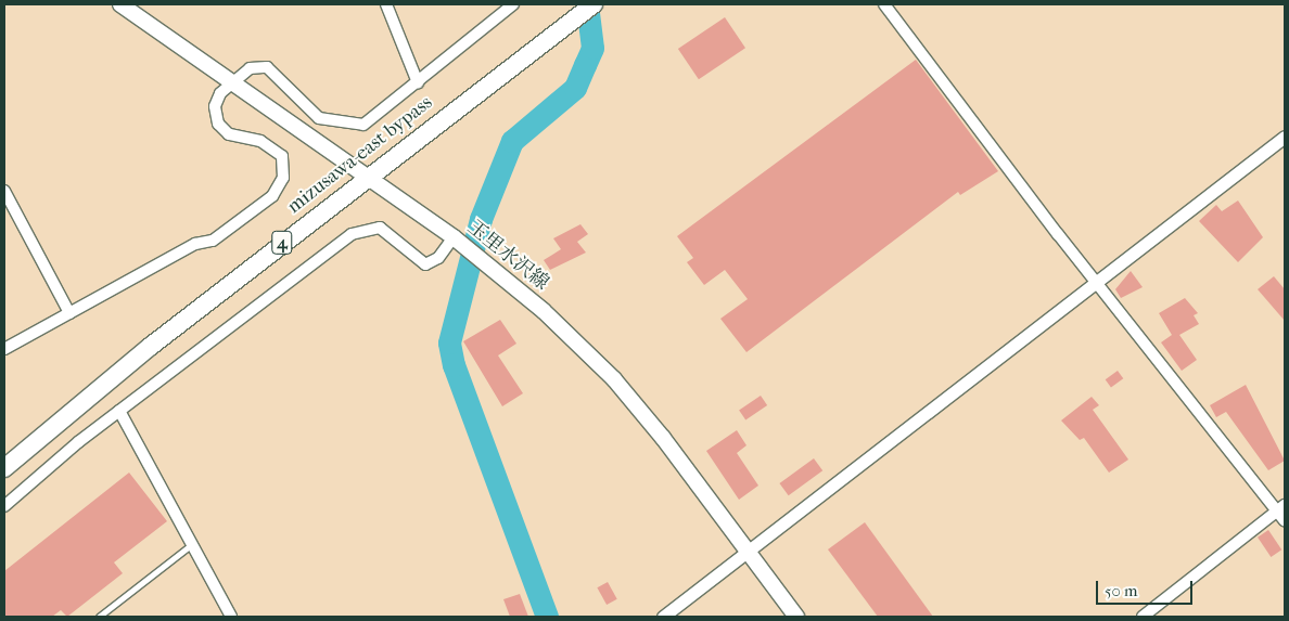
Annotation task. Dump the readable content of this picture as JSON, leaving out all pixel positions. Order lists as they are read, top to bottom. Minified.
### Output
{"streets":{"highway":["mizusawa-east bypass","4"],"main road":["玉里水沢線"]},"crossings":[["mizusawa-east bypass","玉里水沢線"]],"scale_bar":"50 m"}
